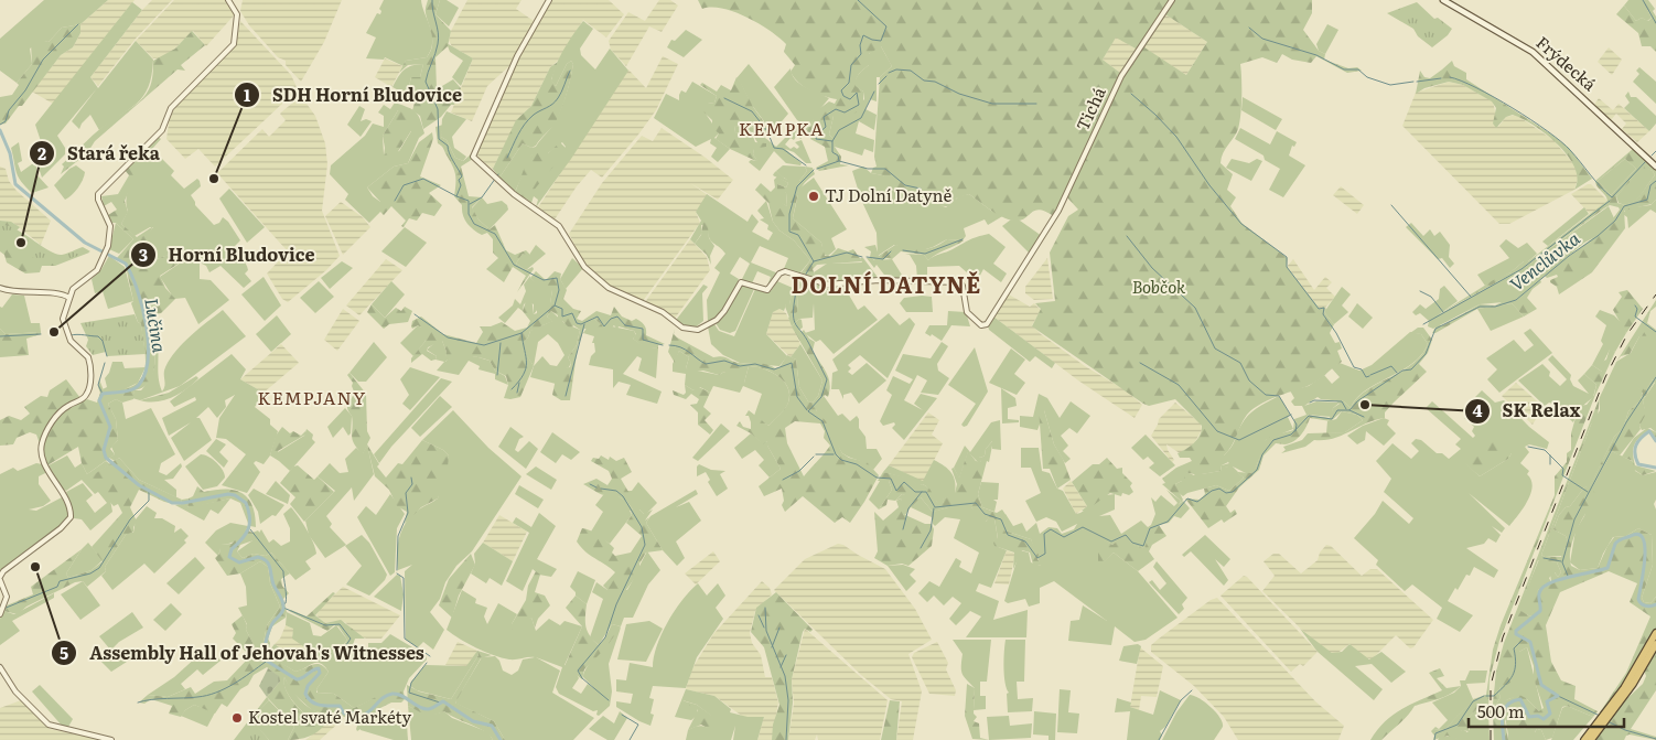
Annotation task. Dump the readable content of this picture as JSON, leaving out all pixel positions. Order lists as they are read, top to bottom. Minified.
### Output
{"streets":{"main road":["Frýdecká"],"street":["Tichá"]},"districts":["KEMPKA","DOLNÍ DATYNĚ","KEMPJANY"],"water":["Venclůvka","Lučina"],"parks":["Bobčok"],"places":["SDH Horní Bludovice","TJ Dolní Datyně","Stará řeka","Horní Bludovice","SK Relax","Assembly Hall of Jehovah's Witnesses","Kostel svaté Markéty"],"scale_bar":"500 m"}
